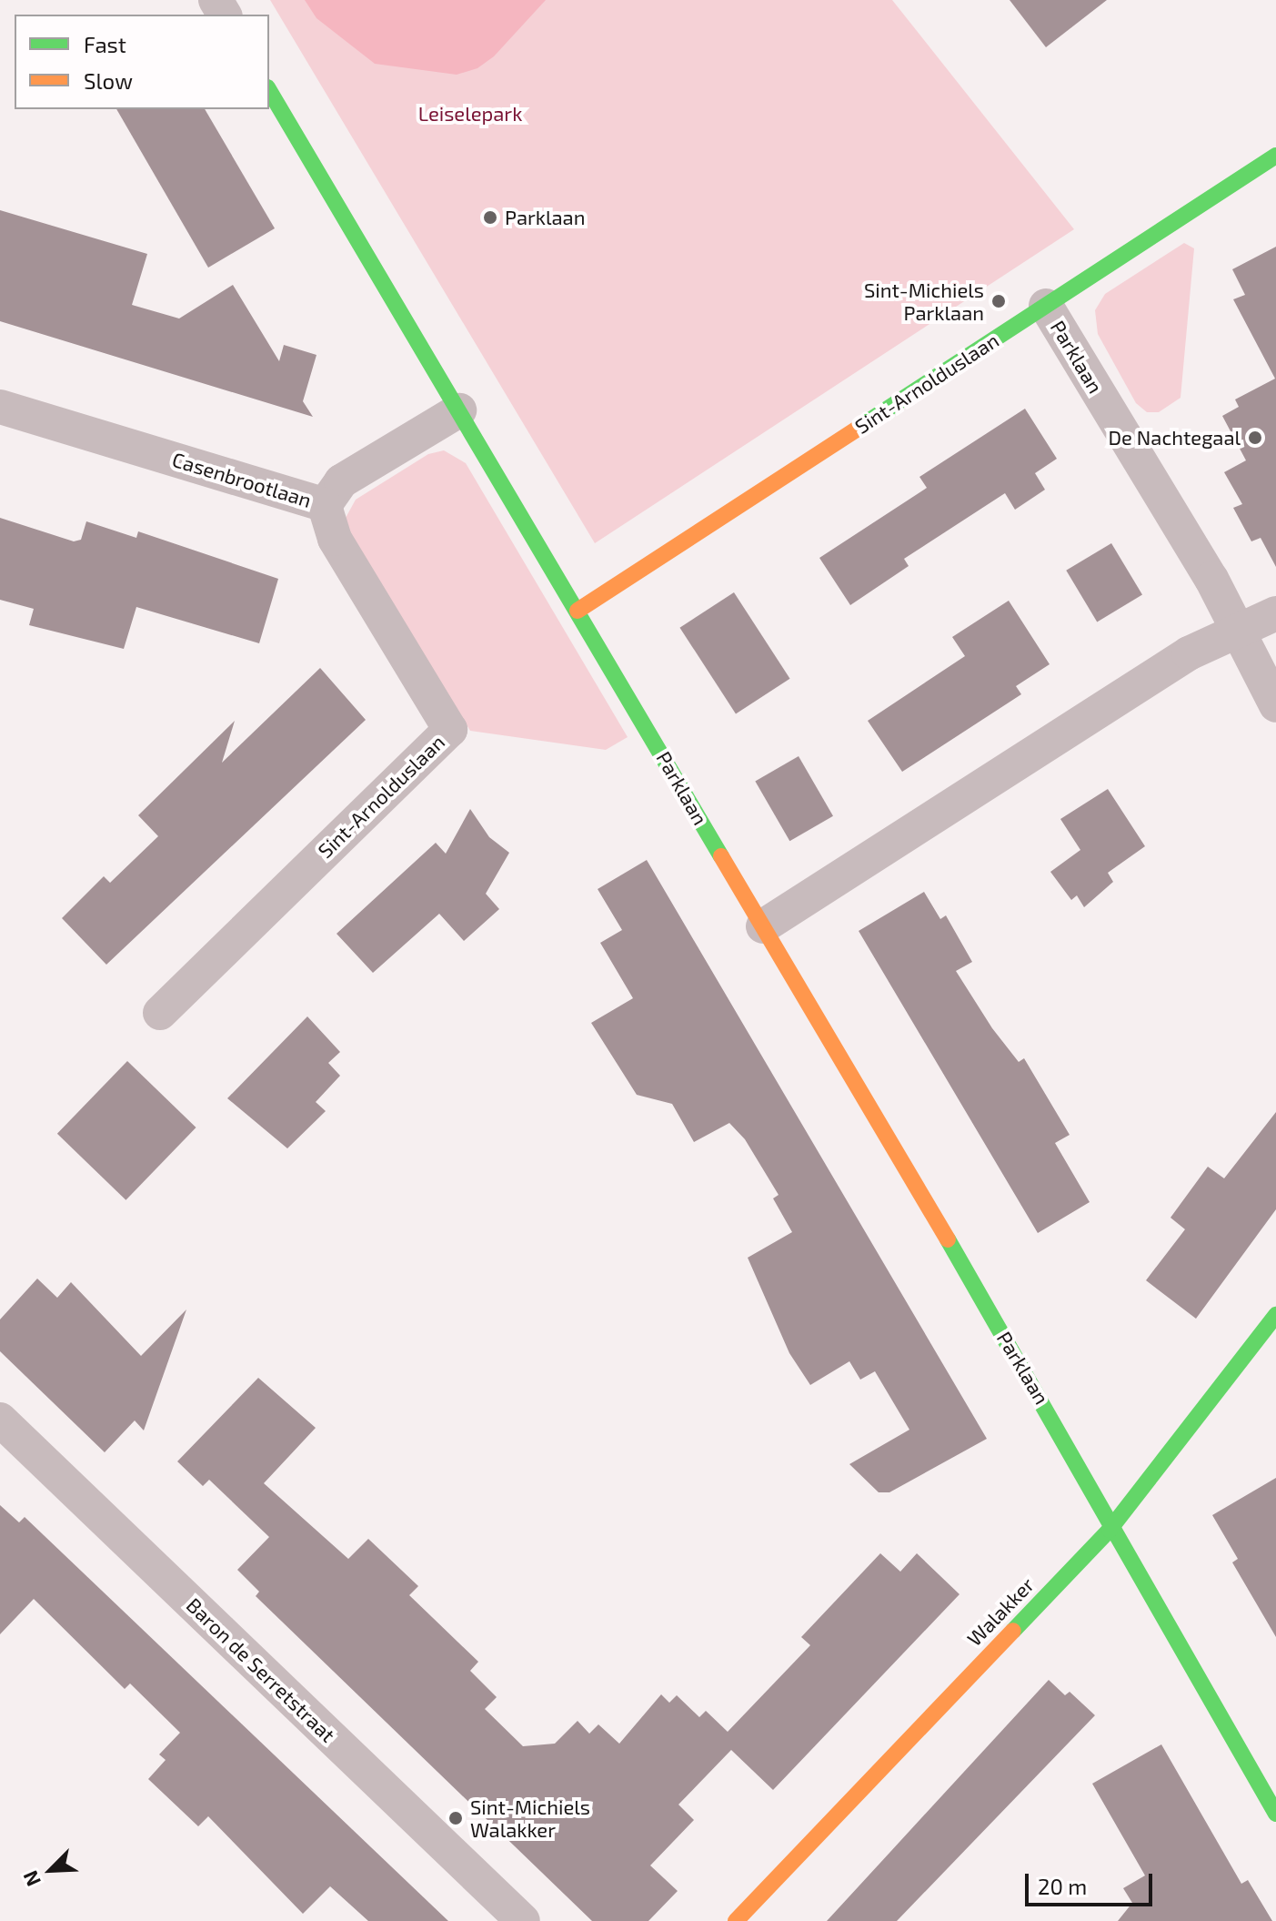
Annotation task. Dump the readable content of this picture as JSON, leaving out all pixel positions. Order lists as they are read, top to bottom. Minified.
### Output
{"streets":{"street":["Parklaan","Sint-Arnolduslaan","Casenbrootlaan","Walakker","Baron de Serretstraat"]},"crossings":[["Parklaan","Sint-Arnolduslaan"],["Parklaan","Casenbrootlaan"],["Parklaan","Walakker"],["Sint-Arnolduslaan","Casenbrootlaan"]],"parks":["Leiselepark"],"places":["Parklaan","Sint-Michiels Parklaan","De Nachtegaal","Sint-Michiels Walakker"],"legend":["Fast","Slow"],"scale_bar":"20 m","north":"bottom left"}
